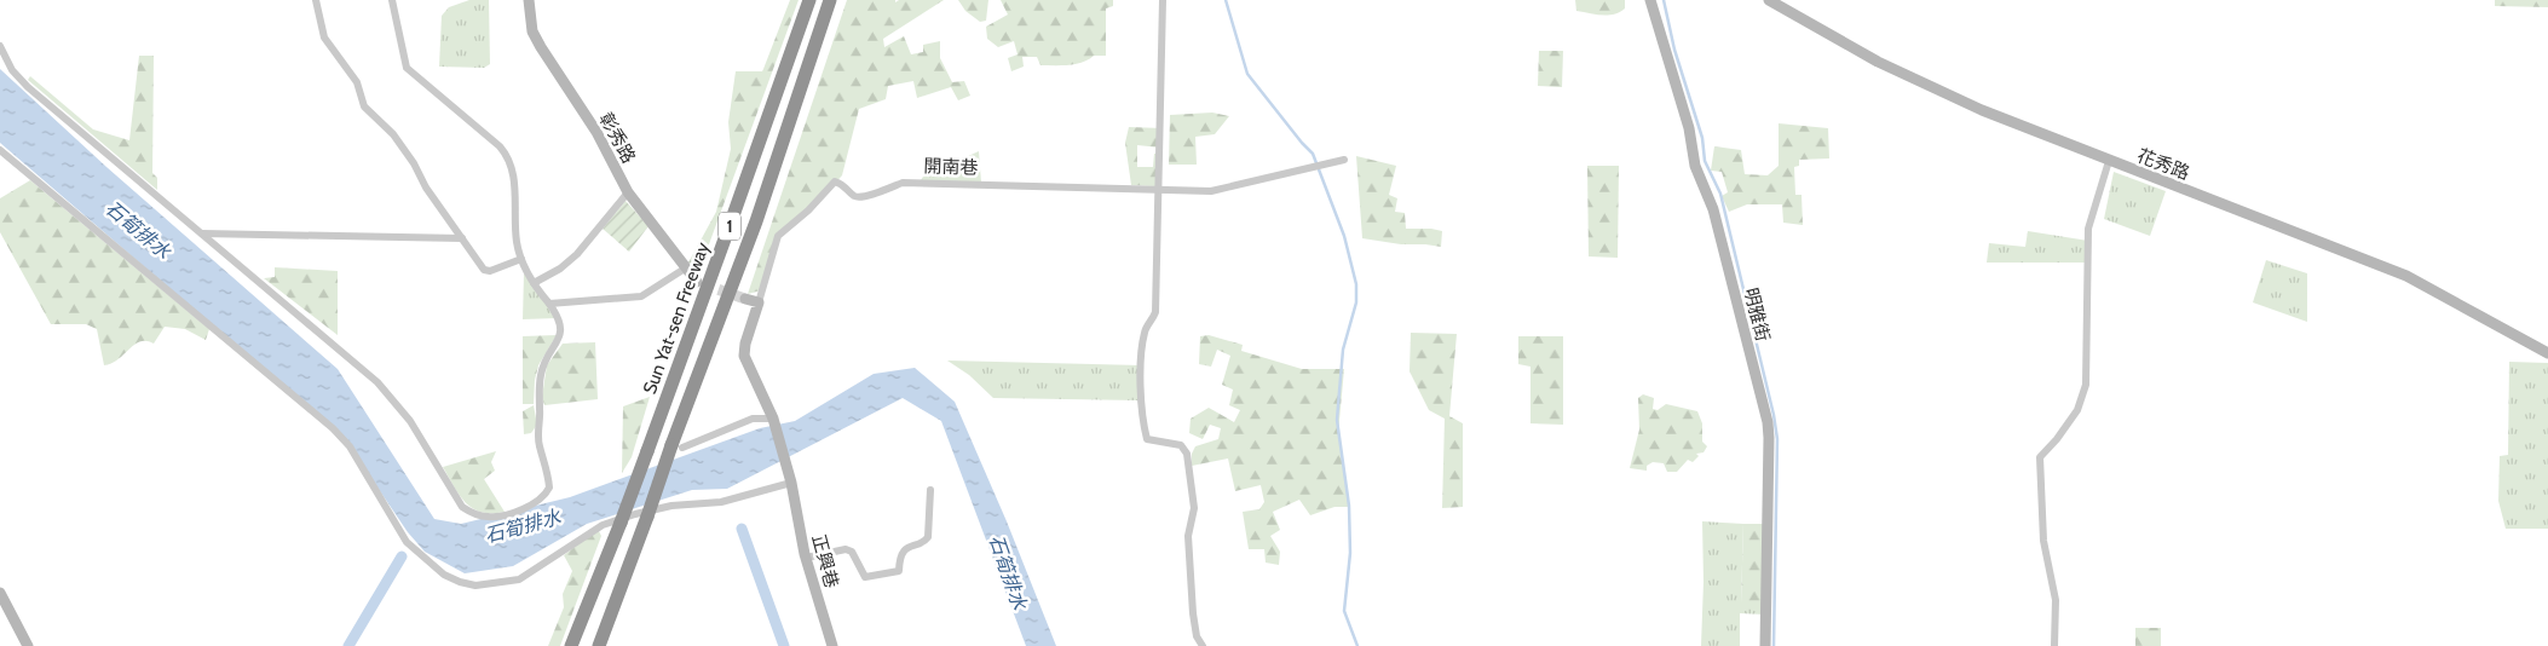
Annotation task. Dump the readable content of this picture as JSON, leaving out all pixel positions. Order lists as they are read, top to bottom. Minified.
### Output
{"streets":{"highway":["1","Sun Yat-sen Freeway"],"street":["彰秀路","花秀路","開南巷","明雅街","正興巷"]},"crossings":[["開南巷","正興巷"]],"water":["石筍排水"]}
